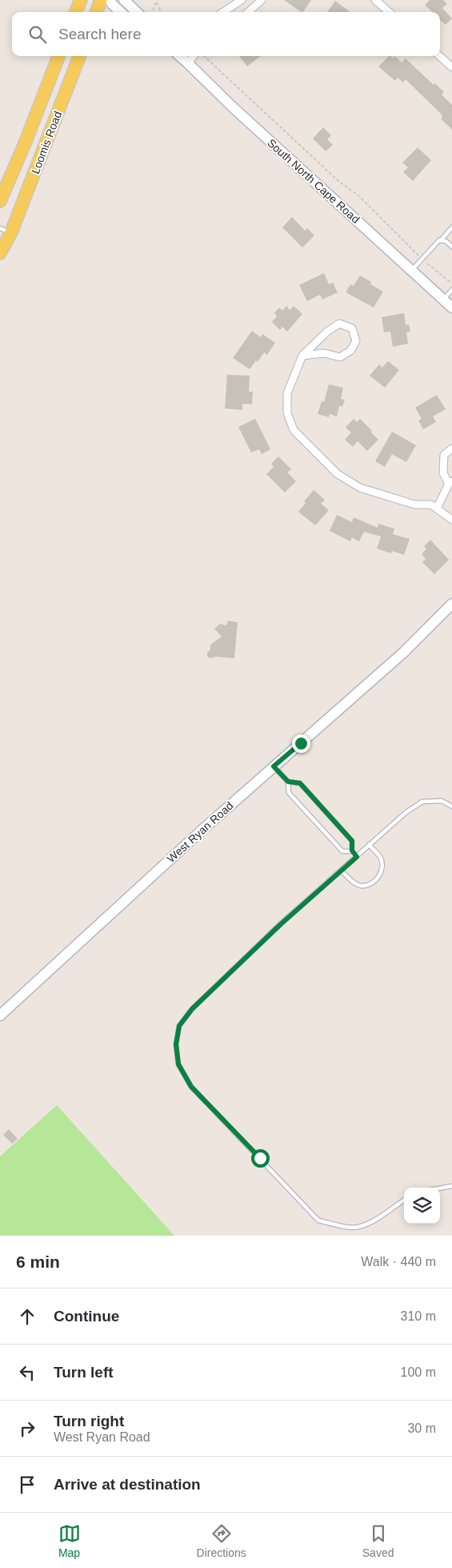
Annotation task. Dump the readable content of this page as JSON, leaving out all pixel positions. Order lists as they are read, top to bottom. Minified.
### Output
{"streets":{"main road":["Loomis Road"],"street":["South North Cape Road","West Ryan Road"]},"page":{"search":"Search here","heading":["6 min","Walk · 440 m"],"list":[["Continue","310 m"],["Turn left","100 m"],["Turn right","West Ryan Road","30 m"],"Arrive at destination"],"nav":["Map","Directions","Saved"]}}
